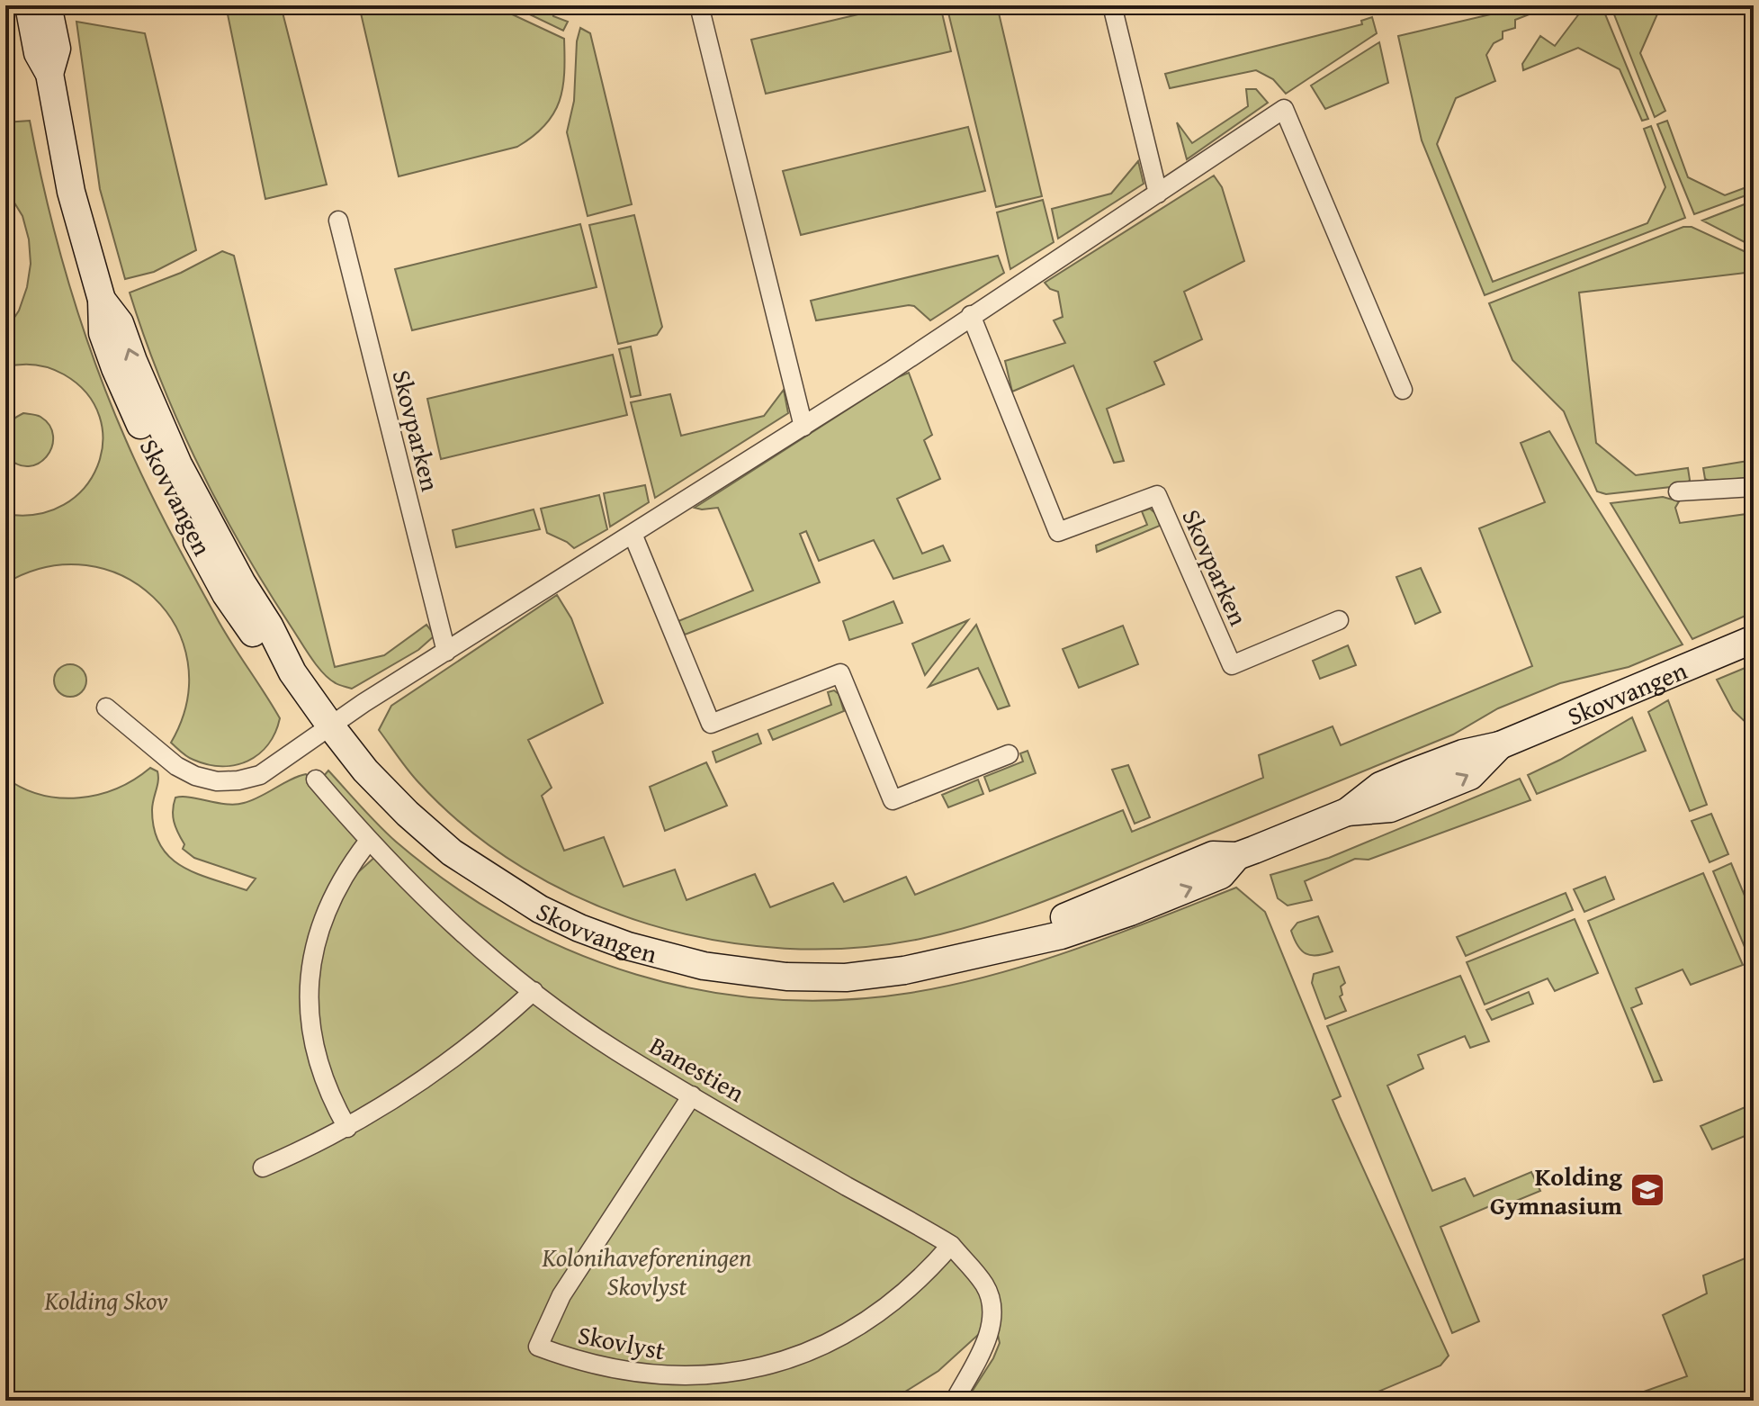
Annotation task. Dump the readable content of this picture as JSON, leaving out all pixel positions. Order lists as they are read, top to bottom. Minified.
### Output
{"streets":{"street":["Skovparken","Skovvangen","Banestien","Skovlyst"]},"crossings":[["Banestien","Skovlyst"]],"parks":["Kolonihaveforeningen Skovlyst","Kolding Skov"],"places":{"school or university":["Kolding Gymnasium"]}}
